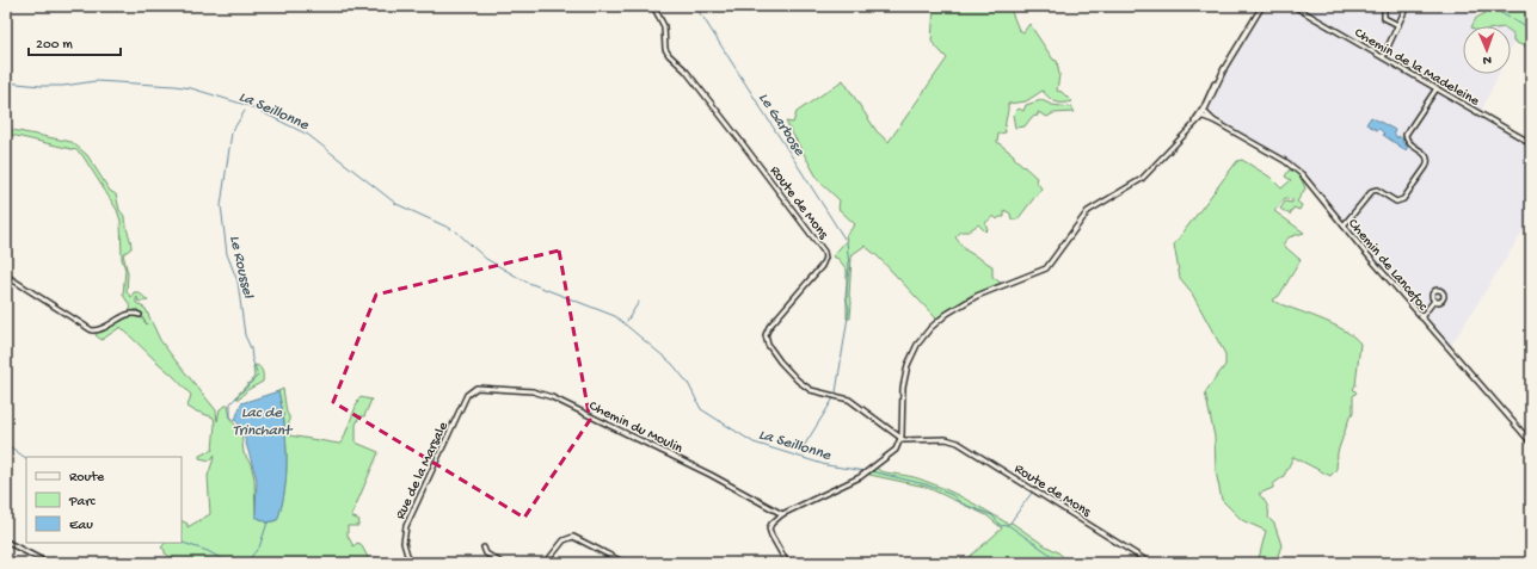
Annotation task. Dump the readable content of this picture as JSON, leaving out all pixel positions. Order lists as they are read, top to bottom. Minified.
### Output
{"streets":{"street":["Chemin de la Madeleine","Route de Mons","Chemin de Lancefoc","Chemin du Moulin","Rue de la Marsale"]},"crossings":[["Chemin du Moulin","Rue de la Marsale"]],"water":["La Seillonne","Le Garbose","Le Roussel","Lac de Trinchant"],"legend":["Route","Parc","Eau"],"scale_bar":"200 m","north":"bottom"}
